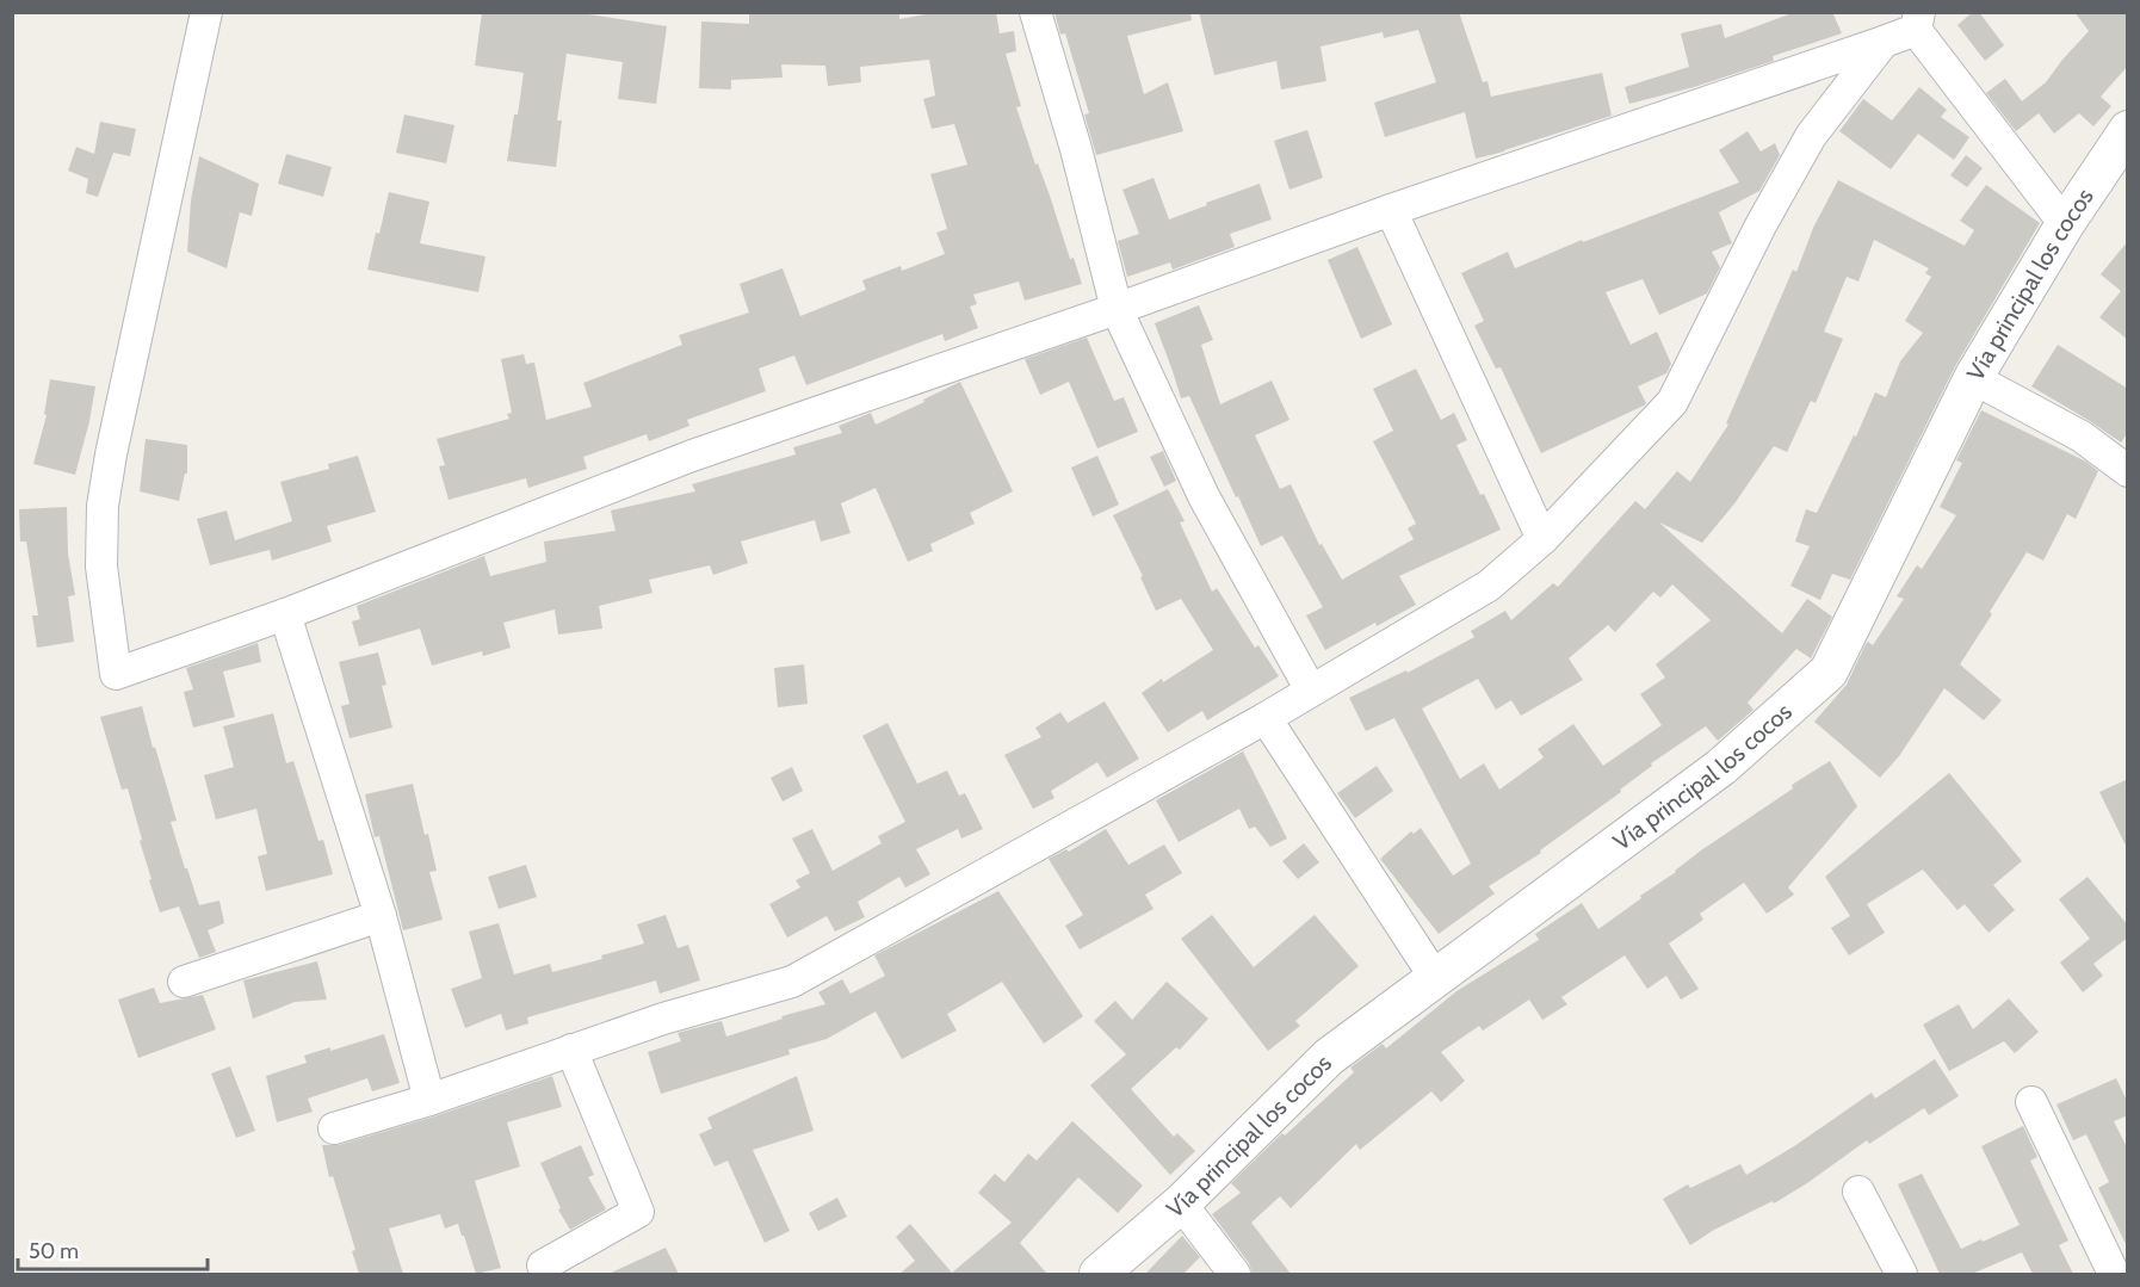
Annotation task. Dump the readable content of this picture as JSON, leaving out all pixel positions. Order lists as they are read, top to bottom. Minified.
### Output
{"streets":{"street":["Vía principal los cocos"]},"scale_bar":"50 m"}
